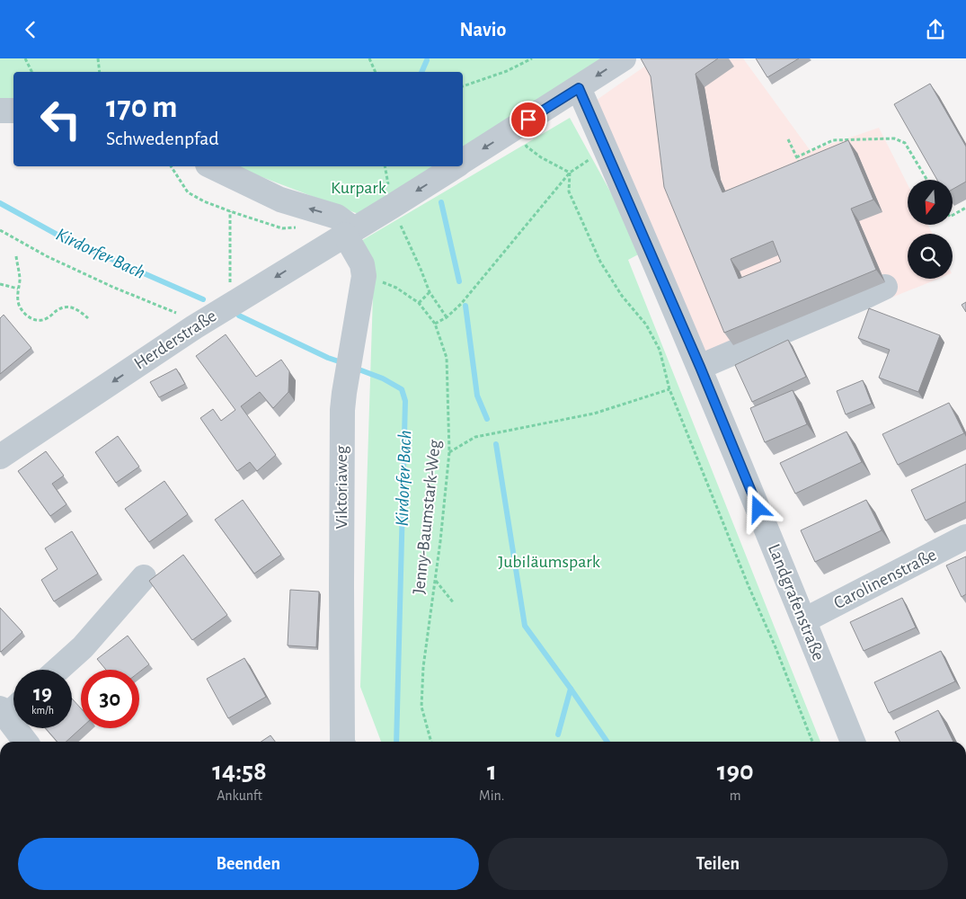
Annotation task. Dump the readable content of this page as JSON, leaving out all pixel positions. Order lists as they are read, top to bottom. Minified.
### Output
{"streets":{"street":["Herderstraße","Viktoriaweg","Carolinenstraße","Landgrafenstraße"],"path":["Jenny-Baumstark-Weg"]},"crossings":[["Herderstraße","Viktoriaweg"],["Herderstraße","Landgrafenstraße"],["Viktoriaweg","Jenny-Baumstark-Weg"],["Carolinenstraße","Landgrafenstraße"]],"one_way":["Herderstraße"],"water":["Kirdorfer Bach"],"parks":["Kurpark","Jubiläumspark"],"north":"bottom","page":{"header":"Navio","turn":["170 m","Schwedenpfad"],"speed":"19 km/h","limit":"30","eta":["14:58","Ankunft","1","Min.","190","m"],"buttons":["Beenden","Teilen"]}}
